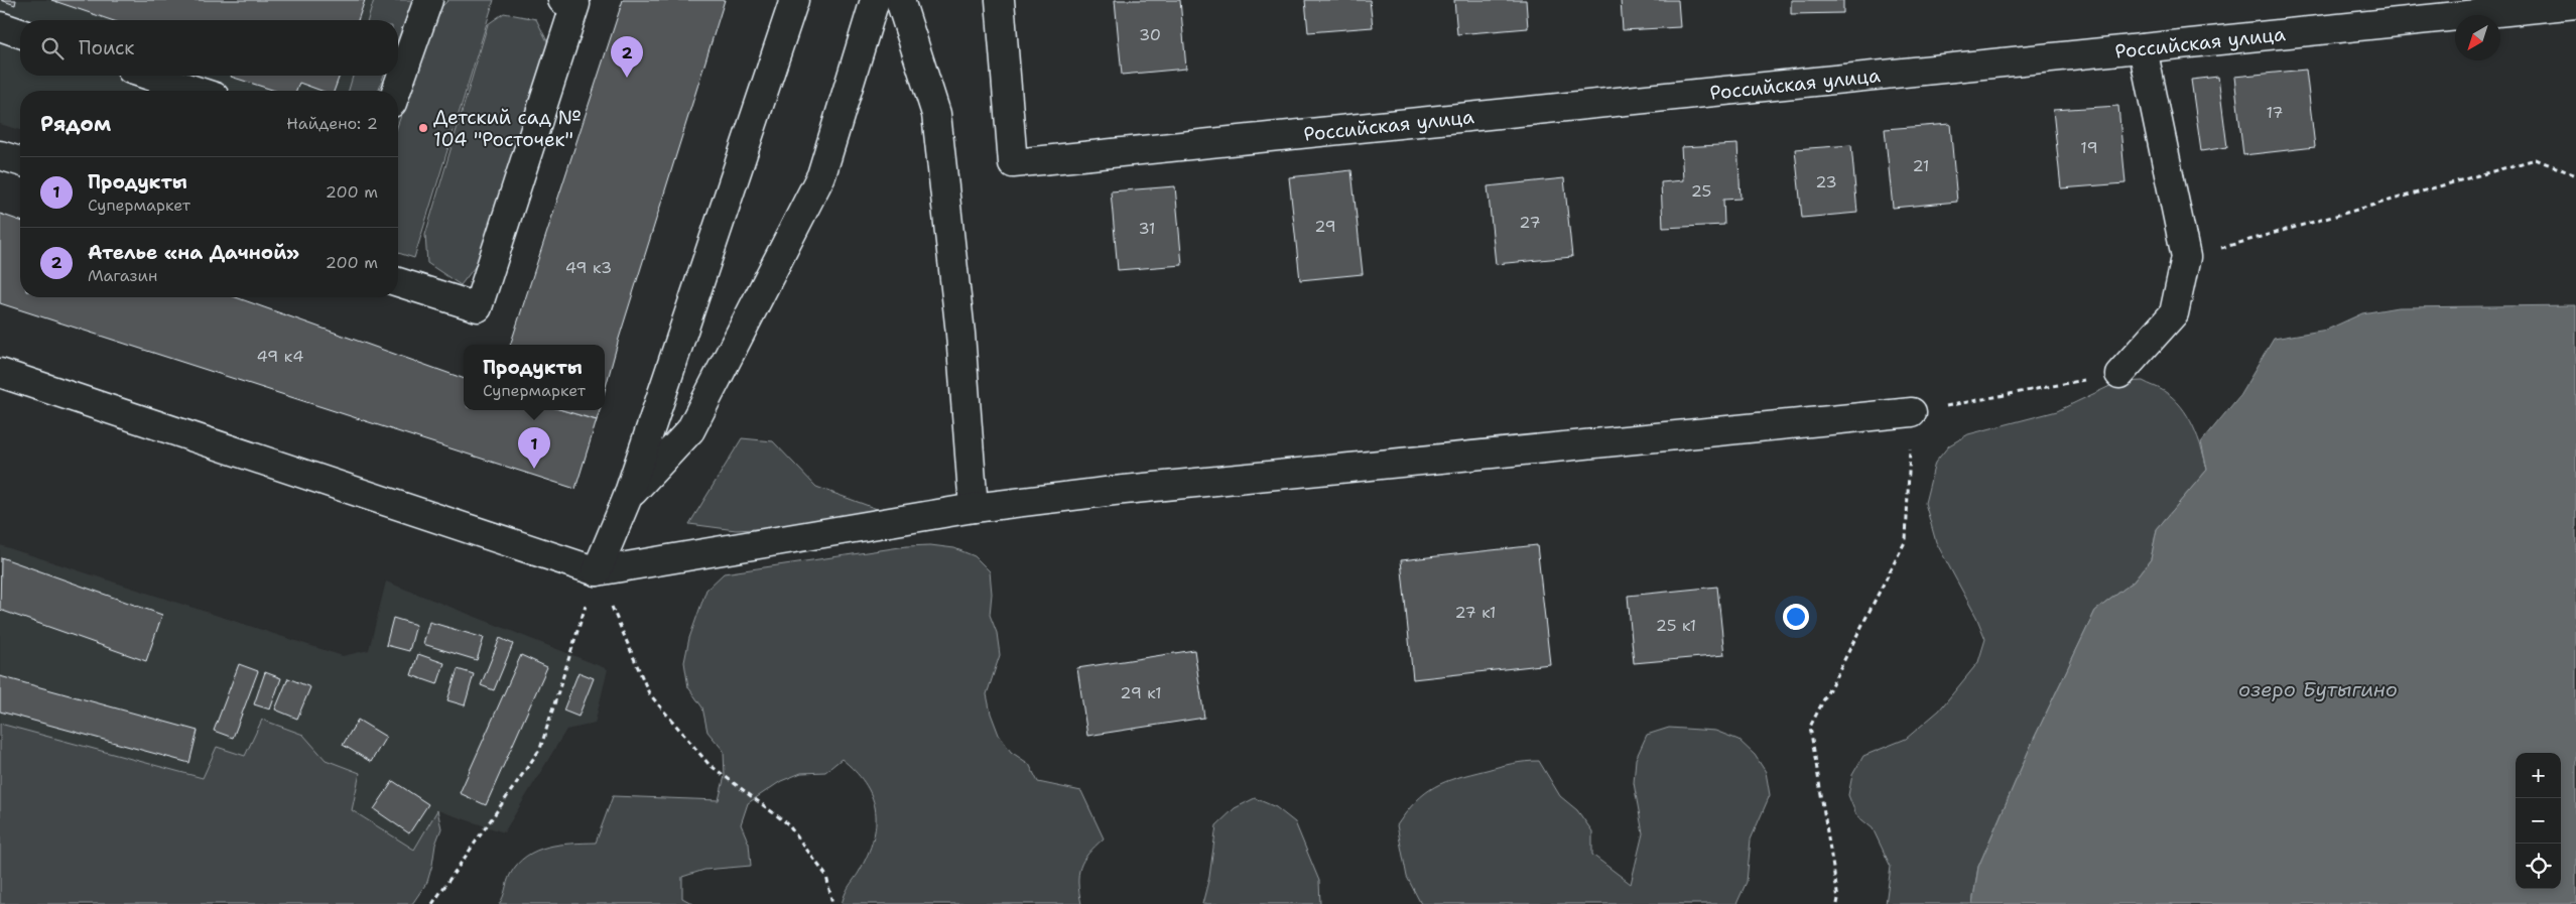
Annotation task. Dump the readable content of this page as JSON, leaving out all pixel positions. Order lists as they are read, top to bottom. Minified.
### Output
{"streets":{"street":["Российская улица"]},"water":["озеро Бутыгино"],"places":["Детский сад № 104 \"Росточек\""],"house_numbers":["30","17","19","21","23","25","27","29","31","49 к3","49 к4","27 к1","25 к1","29 к1"],"north":"bottom left","page":{"search":"Поиск","pins":["2","1"],"heading":["Рядом","Найдено: 2"],"list":[{"mark":"1","name":"Продукты","note":"Супермаркет","value":"200 m"},{"mark":"2","name":"Ателье «на Дачной»","note":"Магазин","value":"200 m"}],"popup":["Продукты","Супермаркет"],"map_buttons":["+","−"]}}
